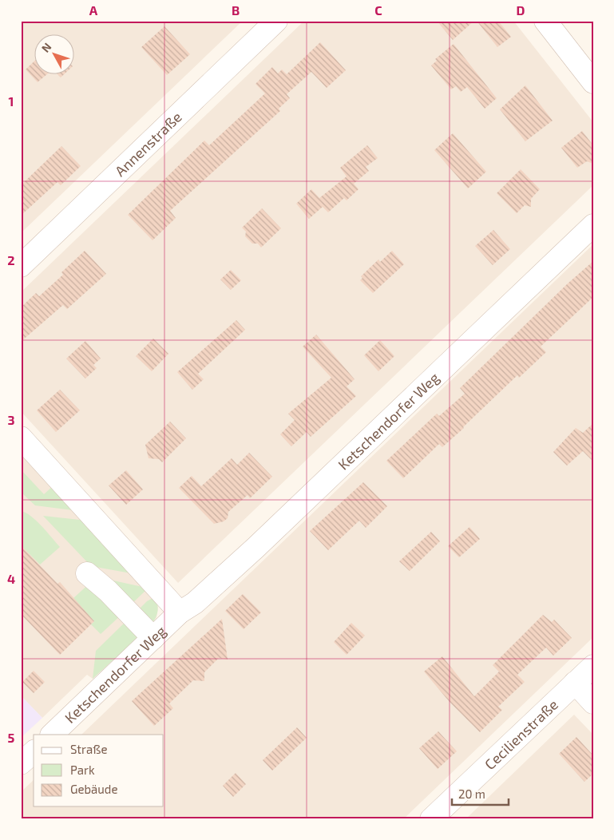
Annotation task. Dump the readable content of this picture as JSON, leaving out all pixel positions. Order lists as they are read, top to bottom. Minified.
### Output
{"streets":{"street":["Annenstraße","Ketschendorfer Weg","Cecilienstraße"]},"legend":["Straße","Park","Gebäude"],"scale_bar":"20 m","north":"top left","grid":{"columns":["A","B","C","D"],"rows":["1","2","3","4","5"]}}
